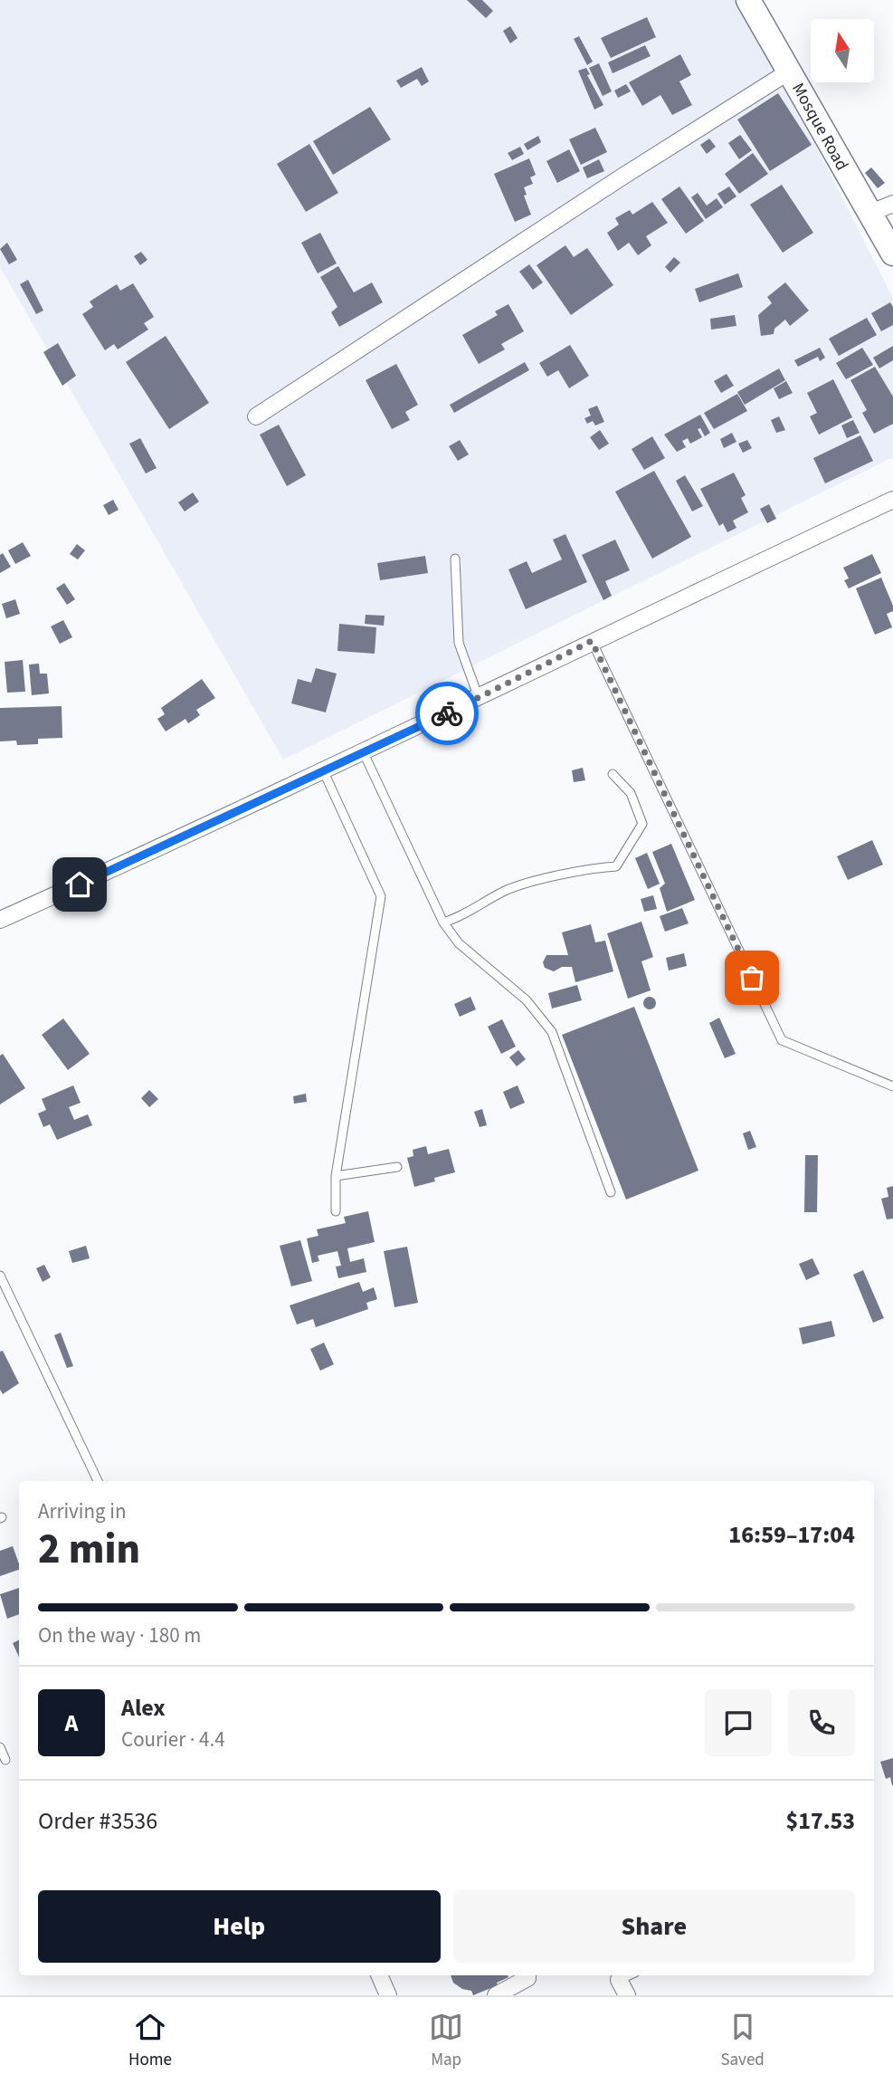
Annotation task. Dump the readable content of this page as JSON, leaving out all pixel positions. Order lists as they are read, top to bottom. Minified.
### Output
{"streets":{"street":["Mosque Road"]},"north":"top","page":{"heading":["2 min","Arriving in","16:59–17:04"],"panel":["Alex","Courier · 4.4","Order #3536","$17.53"],"bar":"On the way · 180 m","round":"A","buttons":["Help","Share"],"tabs":["Home","Map","Saved"]}}
